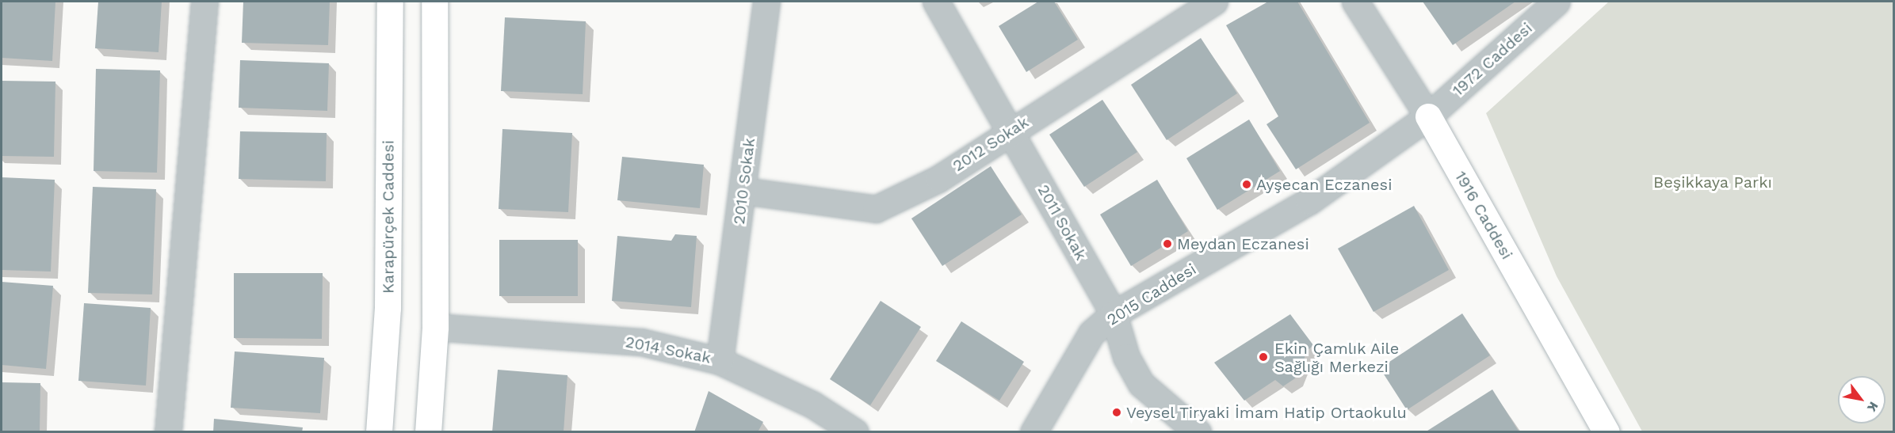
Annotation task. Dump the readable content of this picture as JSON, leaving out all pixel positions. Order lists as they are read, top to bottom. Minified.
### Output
{"streets":{"main road":["1916 Caddesi","Karapürçek Caddesi"],"street":["1972 Caddesi","2012 Sokak","2010 Sokak","2011 Sokak","2015 Caddesi","2014 Sokak"]},"crossings":[["1972 Caddesi","1916 Caddesi"],["1972 Caddesi","2015 Caddesi"],["2012 Sokak","2010 Sokak"],["2012 Sokak","2011 Sokak"],["2010 Sokak","2014 Sokak"],["1916 Caddesi","2015 Caddesi"],["2011 Sokak","2015 Caddesi"]],"parks":["Beşikkaya Parkı"],"places":["Ayşecan Eczanesi","Meydan Eczanesi","Ekin Çamlık Aile Sağlığı Merkezi","Veysel Tiryaki İmam Hatip Ortaokulu"],"north":"bottom right"}
